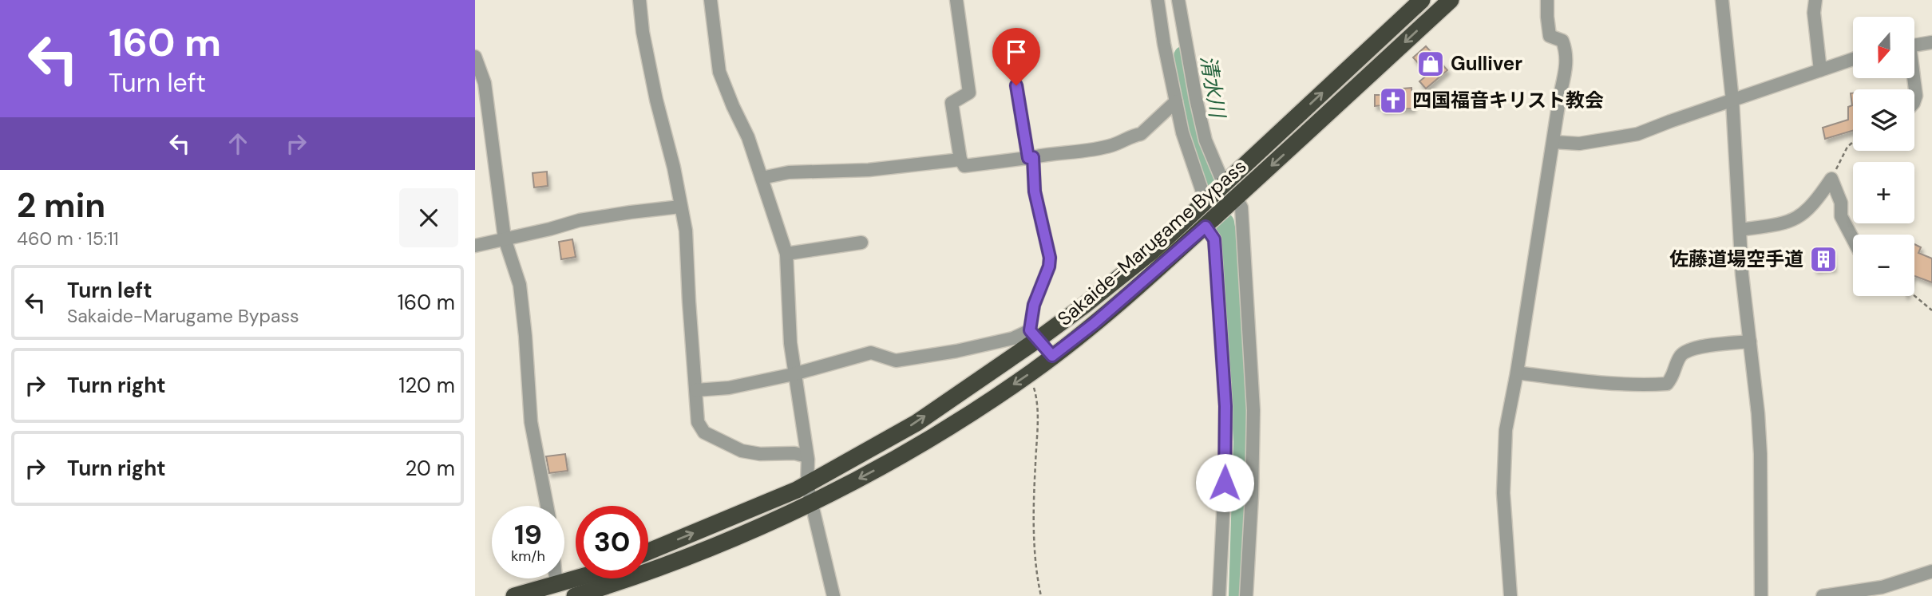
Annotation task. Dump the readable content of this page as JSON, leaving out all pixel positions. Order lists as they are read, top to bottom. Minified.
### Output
{"streets":{"highway":["Sakaide-Marugame Bypass"]},"water":["清水川"],"places":{"shop":["Gulliver"],"church":["四国福音キリスト教会"],"building":["佐藤道場空手道"]},"north":"bottom","page":{"turn":["160 m","Turn left"],"map_buttons":["+","−"],"heading":["2 min","460 m · 15:11"],"list":[{"name":"Turn left","note":"Sakaide-Marugame Bypass","value":"160 m"},{"name":"Turn right","value":"120 m"},{"name":"Turn right","value":"20 m"}],"speed":"19 km/h","limit":"30"}}
